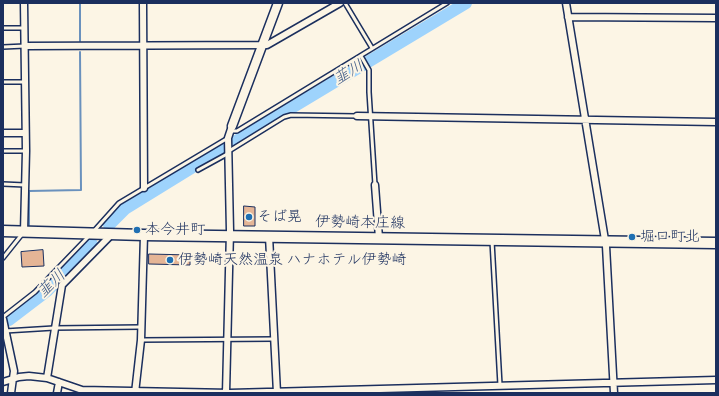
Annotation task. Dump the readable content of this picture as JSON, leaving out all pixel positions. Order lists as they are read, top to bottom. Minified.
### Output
{"streets":{"main road":["伊勢崎本庄線"]},"water":["韮川"],"places":["そば晃","本今井町","堀口町北","伊勢崎天然温泉 ハナホテル伊勢崎"]}
